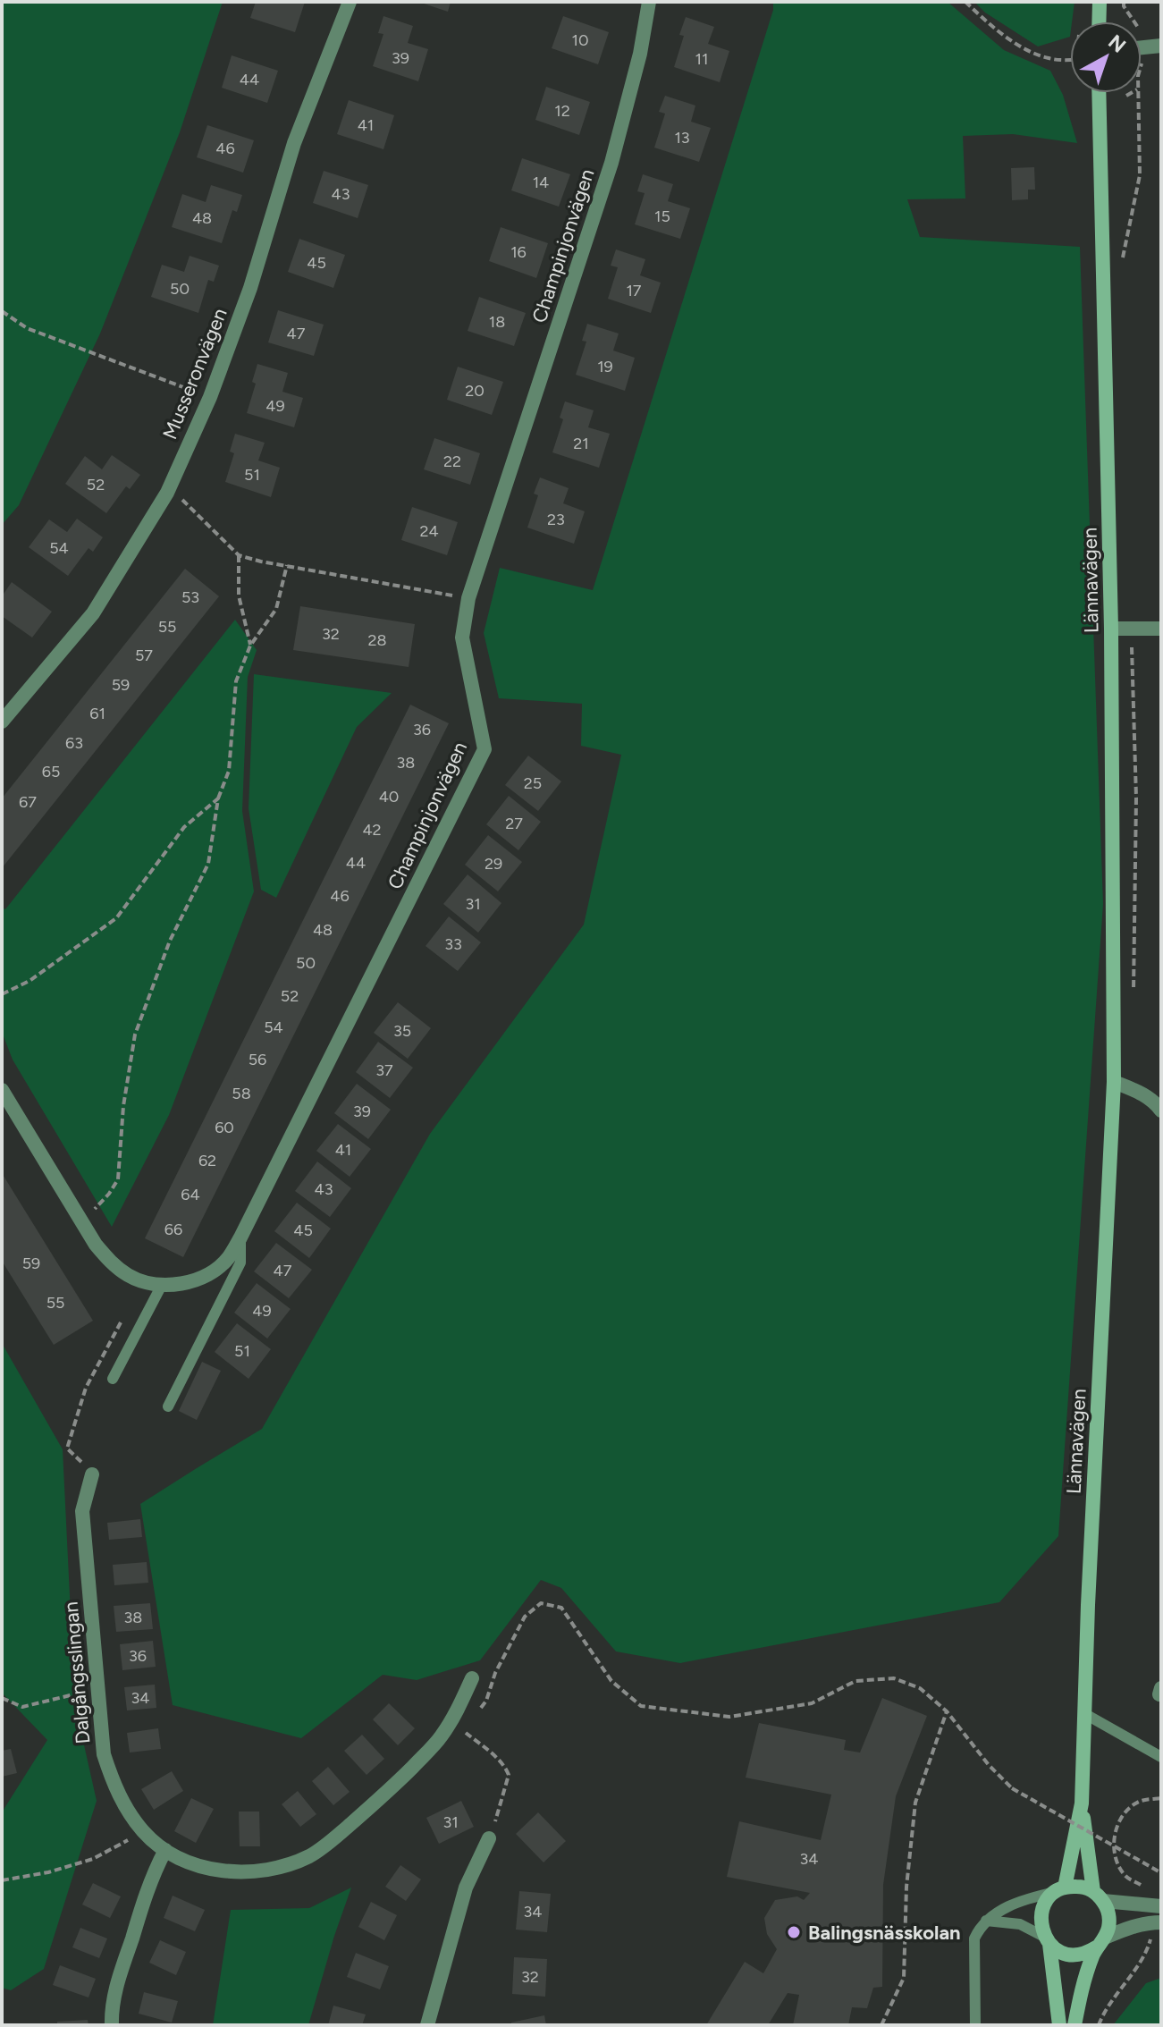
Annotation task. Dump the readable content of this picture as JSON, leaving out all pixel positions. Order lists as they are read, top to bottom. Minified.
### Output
{"streets":{"main road":["Lännavägen"],"street":["Champinjonvägen","Musseronvägen","Dalgångsslingan"]},"places":["Balingsnässkolan"],"house_numbers":["10","39","11","44","12","41","13","46","14","43","15","48","16","45","50","17","18","47","19","20","49","21","22","51","52","23","24","54","53","55","32","28","57","59","61","36","63","38","65","25","40","67","27","42","44","29","46","31","48","33","50","52","54","35","56","37","58","39","60","41","62","43","64","66","45","59","47","55","49","51","38","36","34","31","34","34","32"],"north":"top right"}
